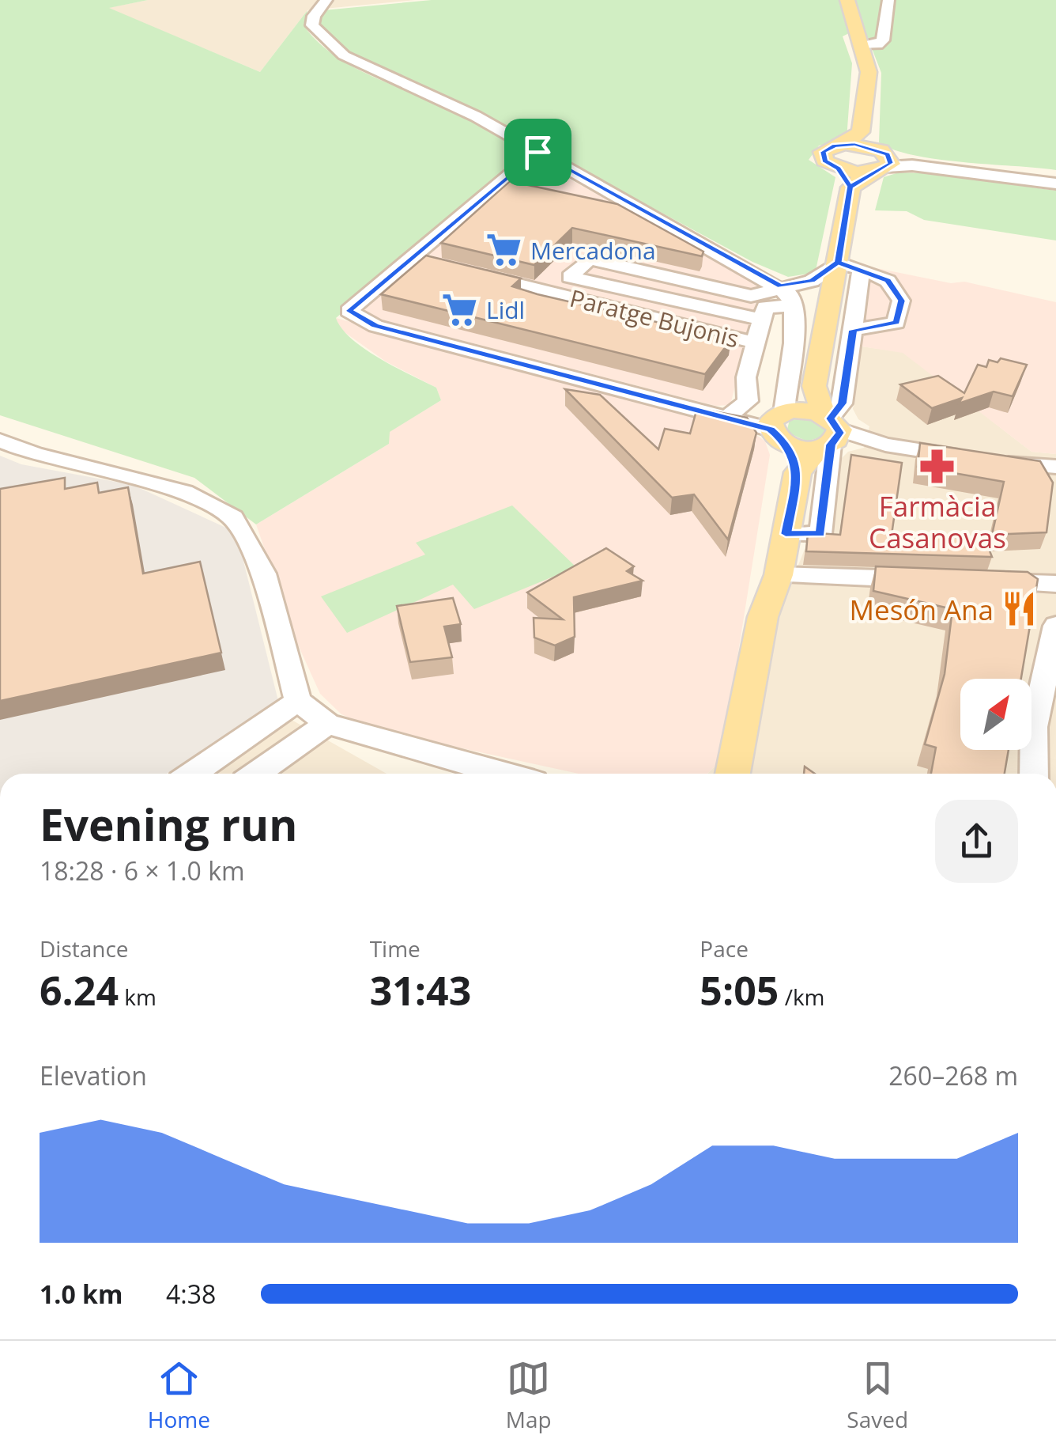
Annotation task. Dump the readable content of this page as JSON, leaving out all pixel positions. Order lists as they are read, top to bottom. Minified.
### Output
{"streets":{"street":["Paratge Bujonis"]},"places":{"supermarket":["Mercadona","Lidl"],"pharmacy":["Farmàcia Casanovas"],"restaurant":["Mesón Ana"]},"north":"top right","page":{"heading":["Evening run","18:28 · 6 × 1.0 km"],"stats":[["Distance","6.24 km"],["Time","31:43"],["Pace","5:05 /km"]],"chart":["Elevation","260–268 m"],"list":[{"name":"1.0 km","note":"4:38"}],"tabs":["Home","Map","Saved"]}}
